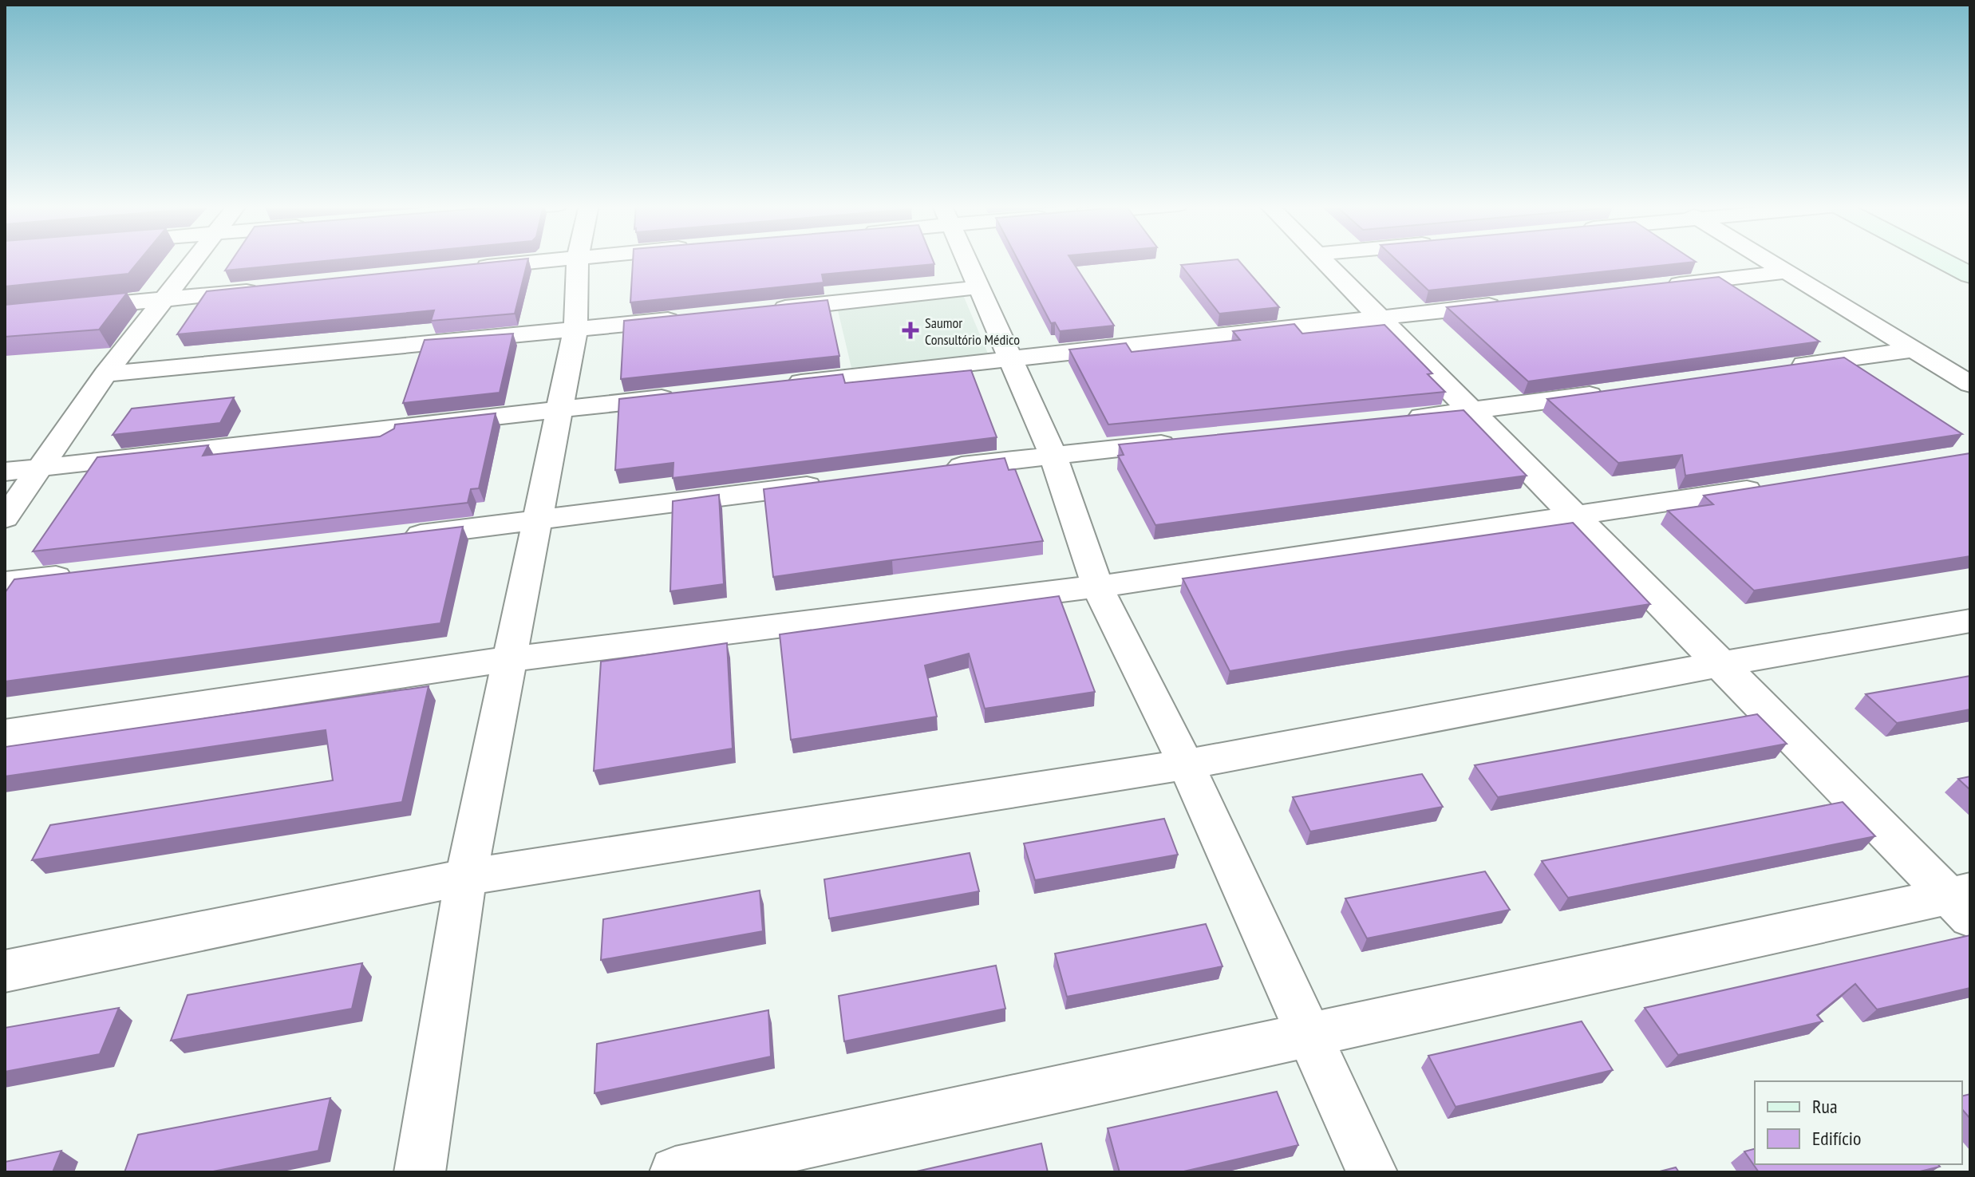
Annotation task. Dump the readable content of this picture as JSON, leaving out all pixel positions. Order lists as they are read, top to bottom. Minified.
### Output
{"places":{"health":["Saumor Consultório Médico"]},"legend":["Rua","Edifício"]}
